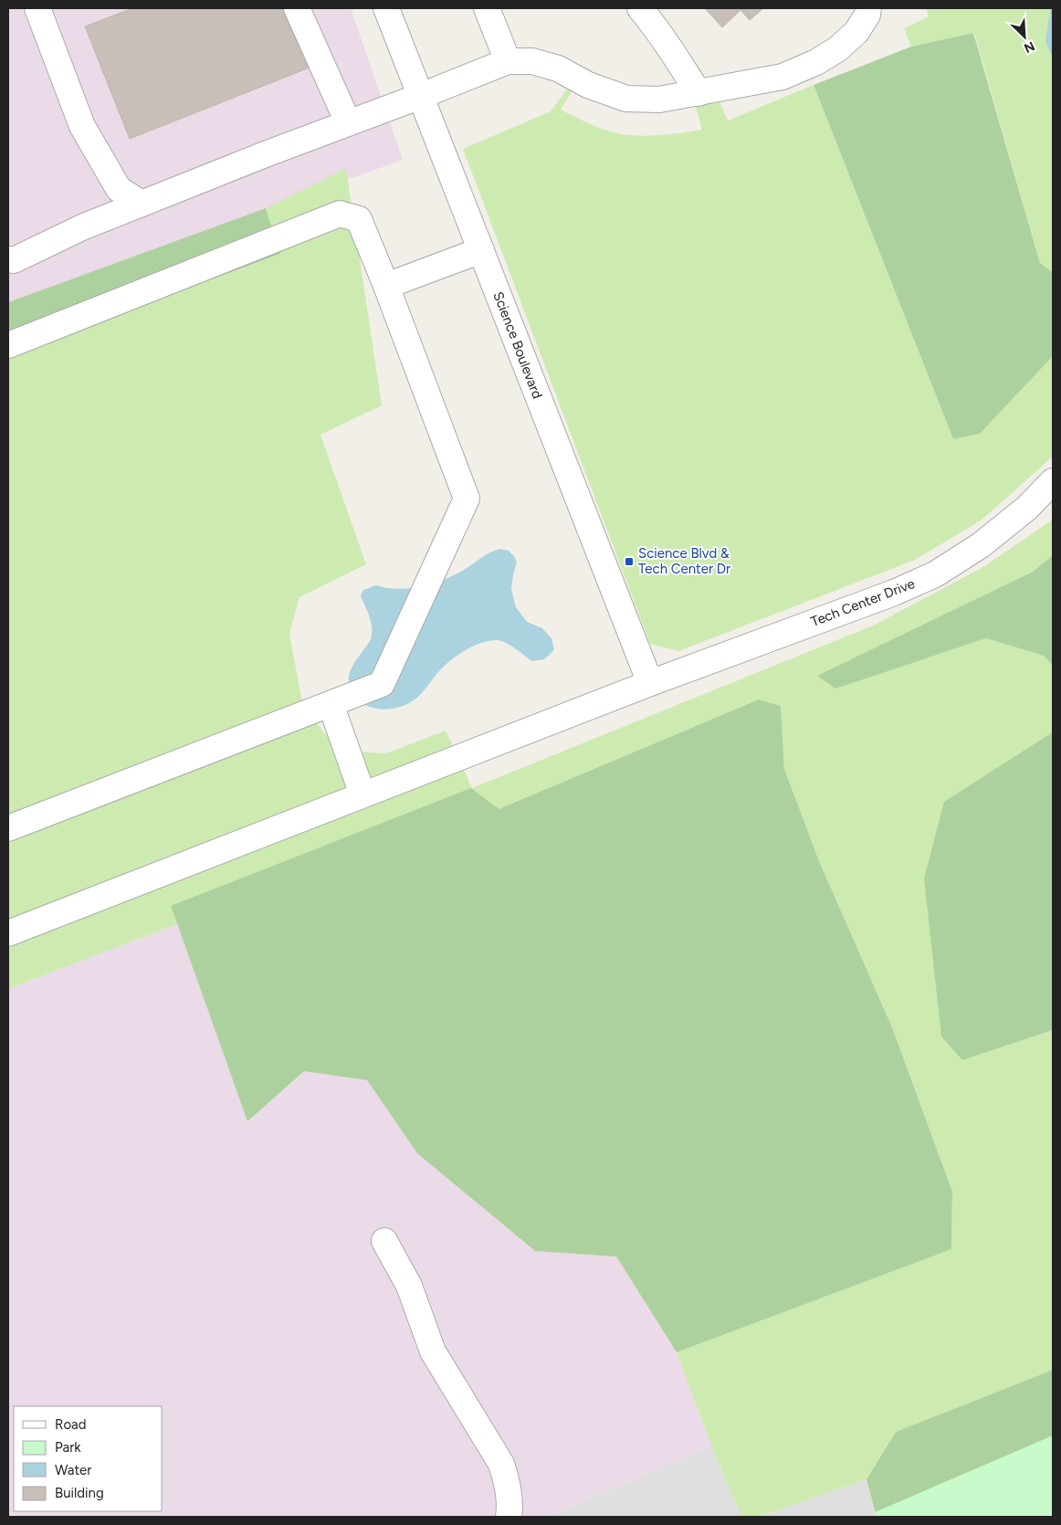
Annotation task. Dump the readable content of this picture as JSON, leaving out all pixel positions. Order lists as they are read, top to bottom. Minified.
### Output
{"streets":{"street":["Science Boulevard","Tech Center Drive"]},"crossings":[["Science Boulevard","Tech Center Drive"]],"places":{"transit":["Science Blvd & Tech Center Dr"]},"legend":["Road","Park","Water","Building"],"north":"bottom right"}
